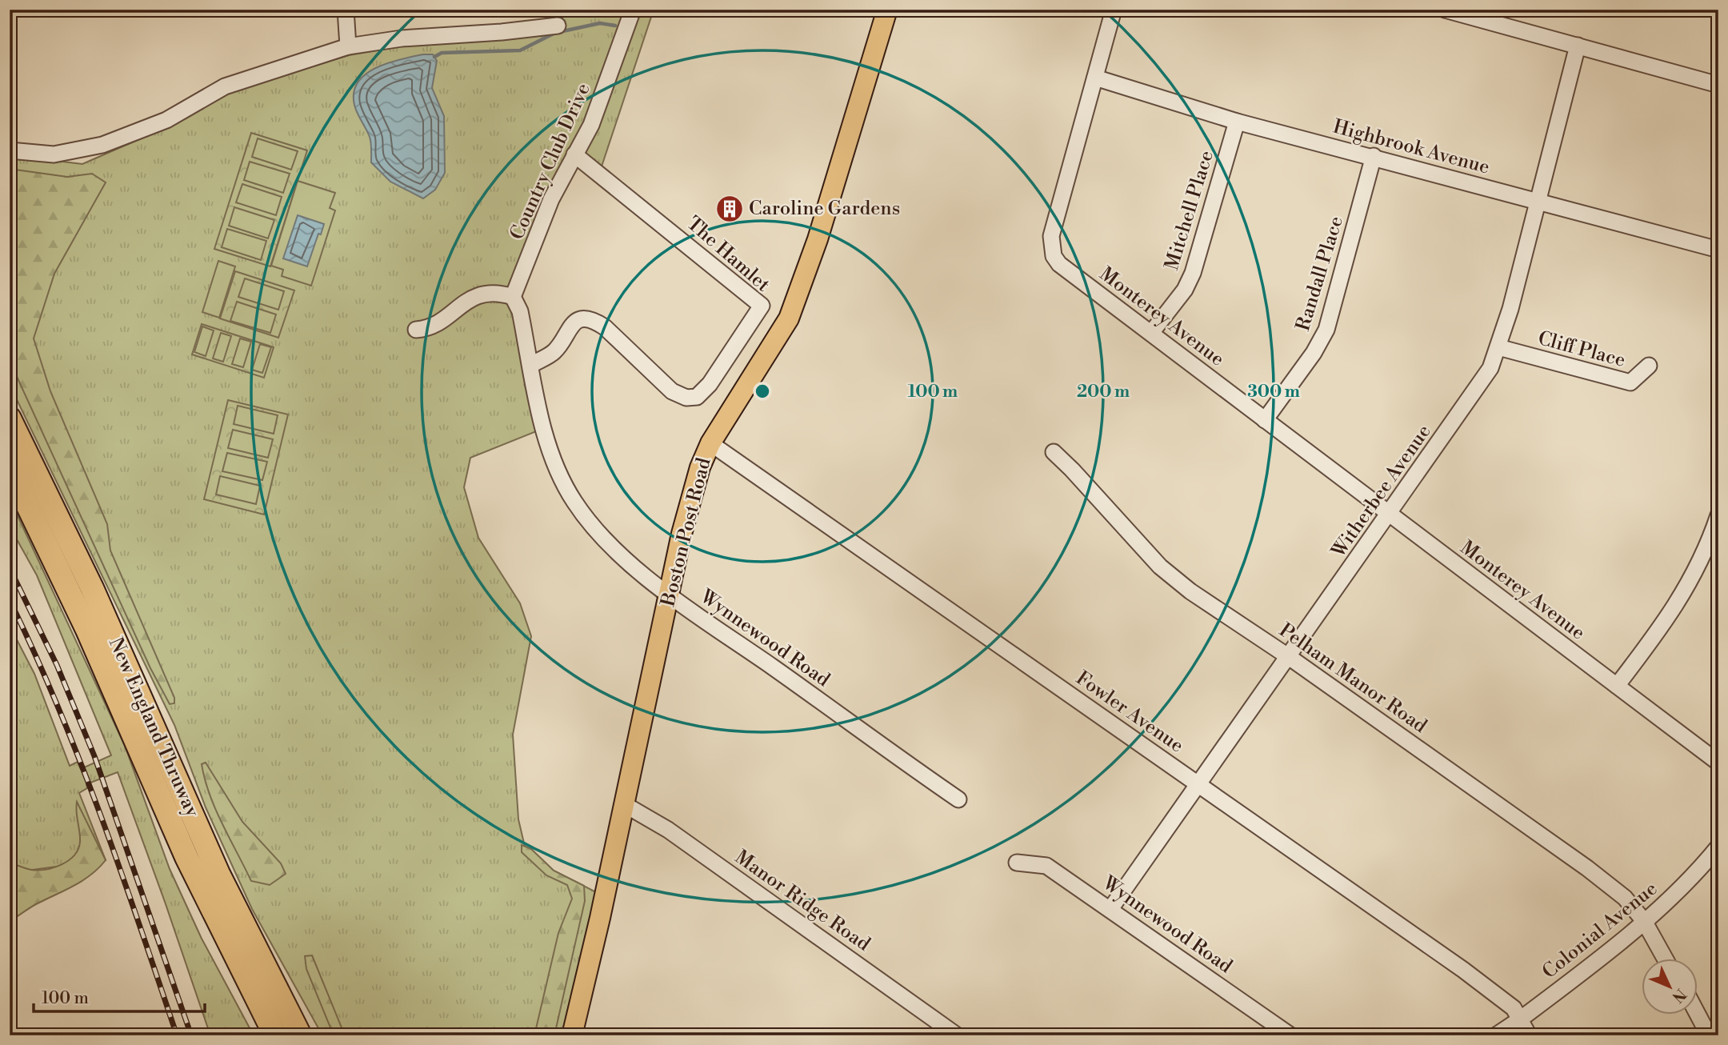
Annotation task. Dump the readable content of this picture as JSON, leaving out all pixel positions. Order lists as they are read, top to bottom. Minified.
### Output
{"streets":{"highway":["New England Thruway"],"main road":["Boston Post Road"],"street":["Highbrook Avenue","Country Club Drive","Mitchell Place","The Hamlet","Randall Place","Monterey Avenue","Cliff Place","Witherbee Avenue","Wynnewood Road","Pelham Manor Road","Fowler Avenue","Manor Ridge Road","Colonial Avenue"]},"crossings":[["Highbrook Avenue","Mitchell Place"],["Highbrook Avenue","Randall Place"],["Highbrook Avenue","Monterey Avenue"],["Highbrook Avenue","Witherbee Avenue"],["Country Club Drive","The Hamlet"],["Country Club Drive","Wynnewood Road"],["Mitchell Place","Monterey Avenue"],["The Hamlet","Wynnewood Road"],["Randall Place","Monterey Avenue"],["Monterey Avenue","Witherbee Avenue"],["Cliff Place","Witherbee Avenue"],["Witherbee Avenue","Wynnewood Road"],["Witherbee Avenue","Pelham Manor Road"],["Witherbee Avenue","Fowler Avenue"],["Boston Post Road","Wynnewood Road"],["Boston Post Road","Fowler Avenue"],["Boston Post Road","Manor Ridge Road"],["Pelham Manor Road","Colonial Avenue"],["Fowler Avenue","Colonial Avenue"]],"places":{"building":["Caroline Gardens"]},"scale_bar":"100 m","north":"bottom right","rings":["100 m","200 m","300 m"]}
